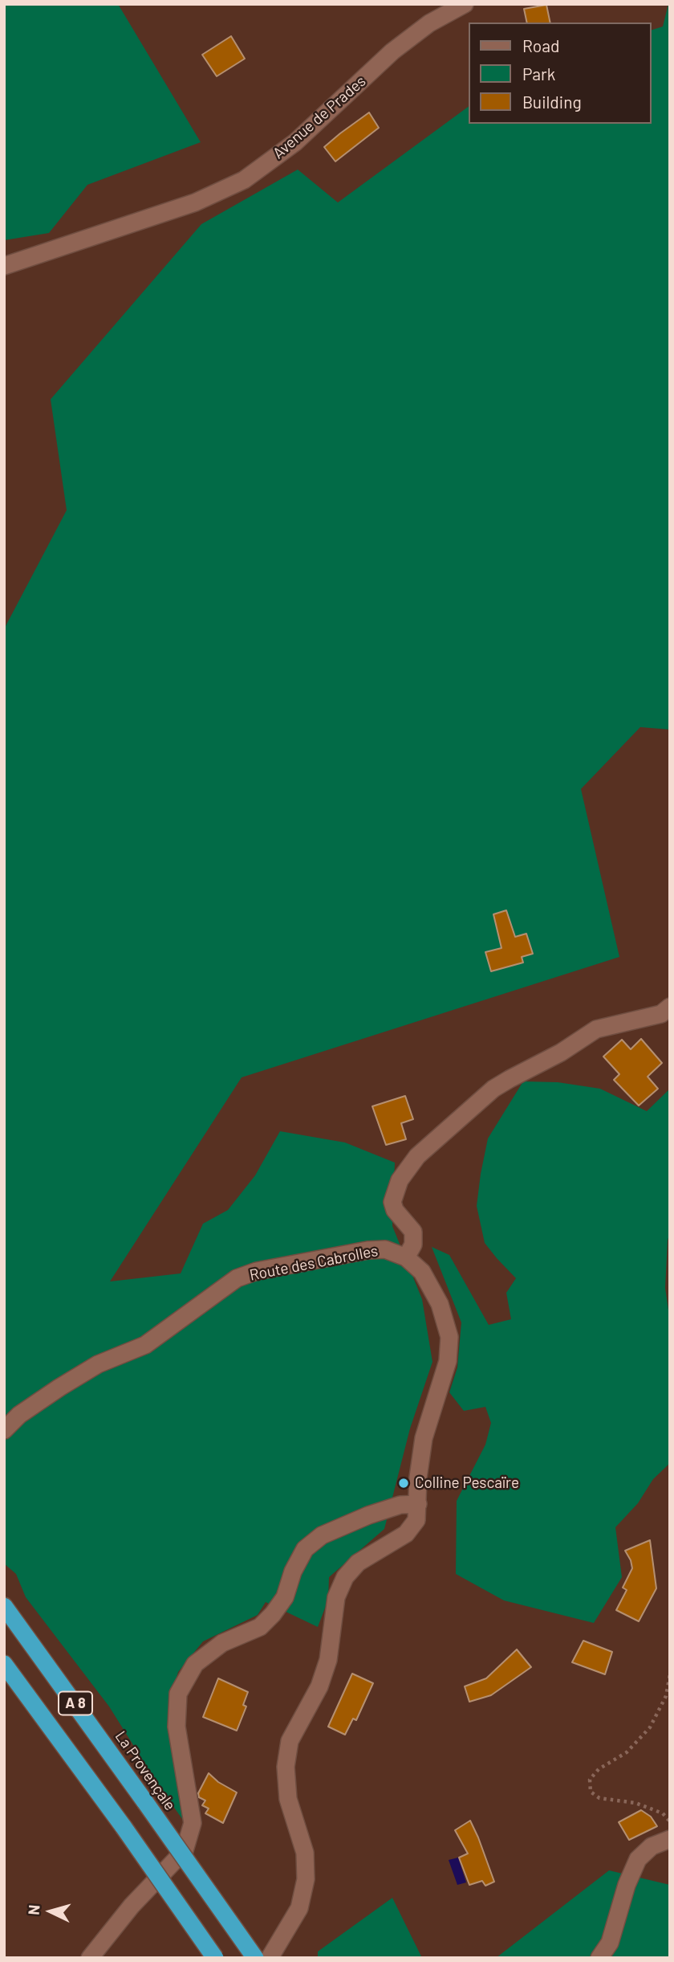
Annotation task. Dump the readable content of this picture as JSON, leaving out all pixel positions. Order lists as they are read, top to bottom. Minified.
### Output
{"streets":{"highway":["A 8","La Provençale"],"street":["Avenue de Prades","Route des Cabrolles"]},"places":["Colline Pescaïre"],"legend":["Road","Park","Building"],"north":"left"}
